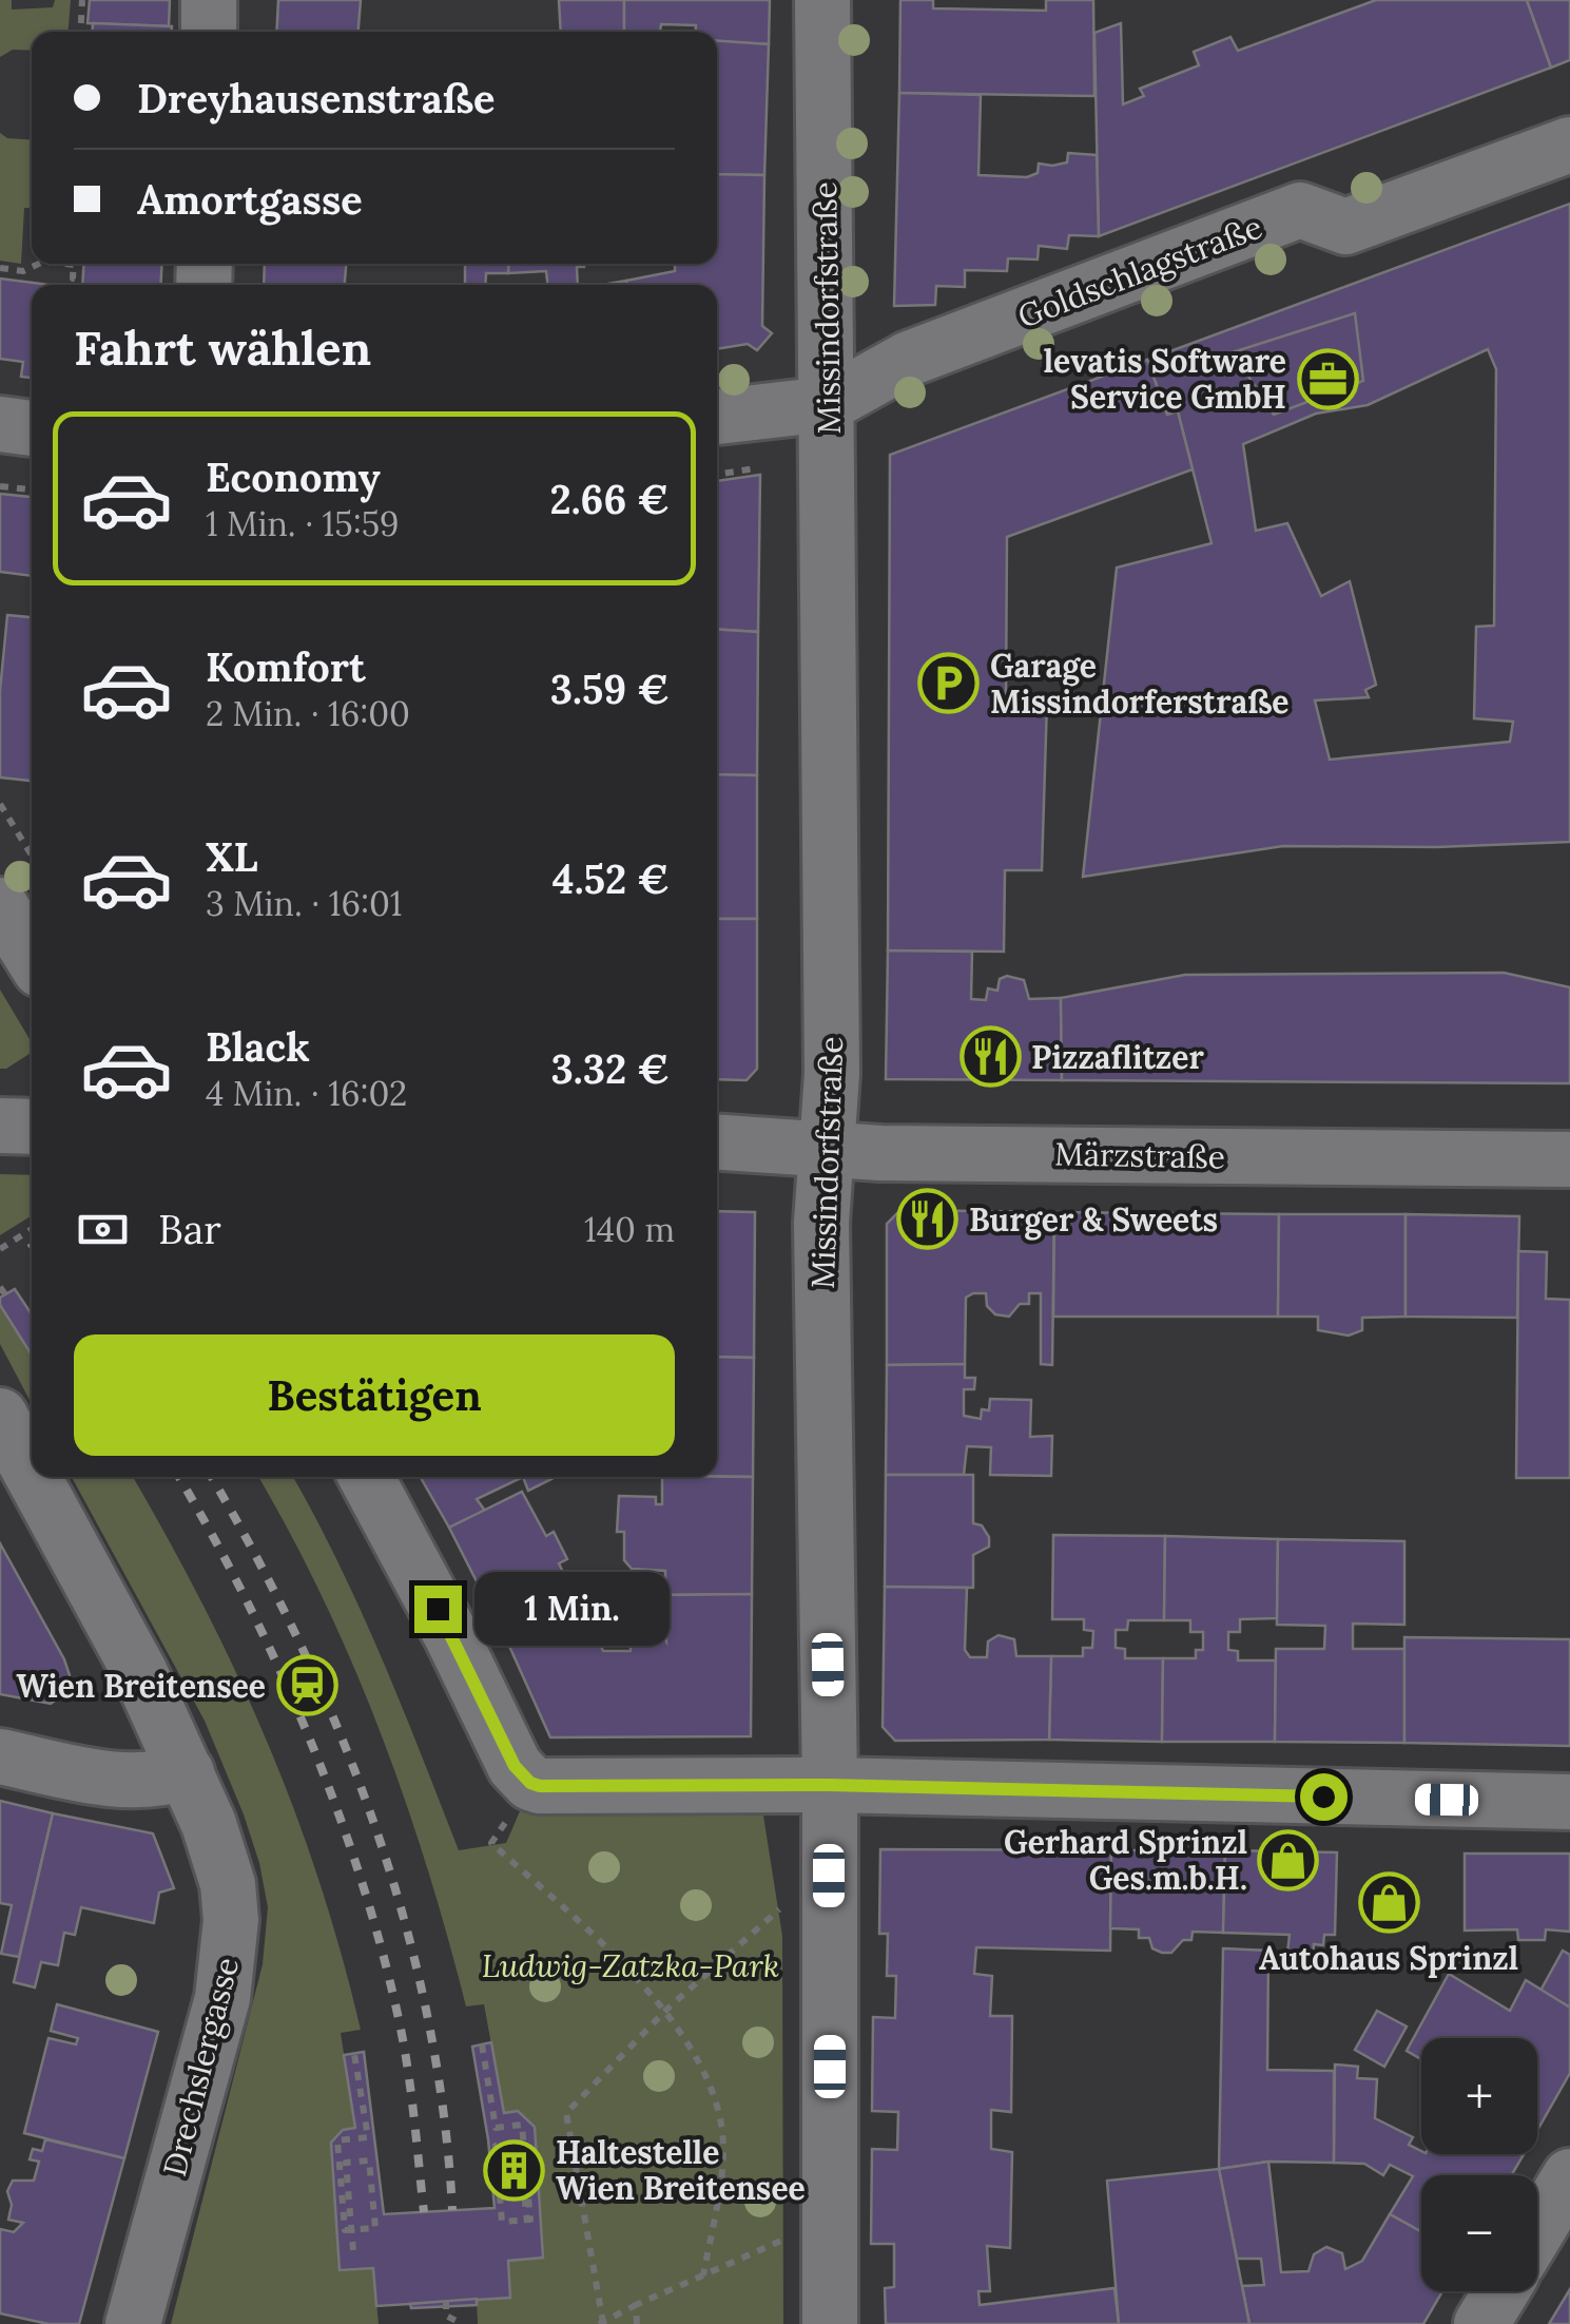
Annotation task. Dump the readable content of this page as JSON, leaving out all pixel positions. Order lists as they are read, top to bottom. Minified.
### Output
{"streets":{"street":["Goldschlagstraße","Missindorfstraße","Märzstraße","Drechslergasse"]},"crossings":[["Goldschlagstraße","Missindorfstraße"],["Missindorfstraße","Märzstraße"]],"parks":["Ludwig-Zatzka-Park"],"places":{"office":["levatis Software Service GmbH"],"parking":["Garage Missindorferstraße"],"restaurant":["Pizzaflitzer","Burger & Sweets"],"station":["Wien Breitensee"],"shop":["Gerhard Sprinzl Ges.m.b.H.","Autohaus Sprinzl"],"building":["Haltestelle Wien Breitensee"]},"page":{"banner":["Dreyhausenstraße","Amortgasse"],"heading":"Fahrt wählen","list":[{"name":"Economy","note":"1 Min. · 15:59","value":"2.66 €"},{"name":"Komfort","note":"2 Min. · 16:00","value":"3.59 €"},{"name":"XL","note":"3 Min. · 16:01","value":"4.52 €"},{"name":"Black","note":"4 Min. · 16:02","value":"3.32 €"}],"pay":["Bar","140 m"],"buttons":"Bestätigen","bubble":"1 Min.","map_buttons":["+","−"]}}
